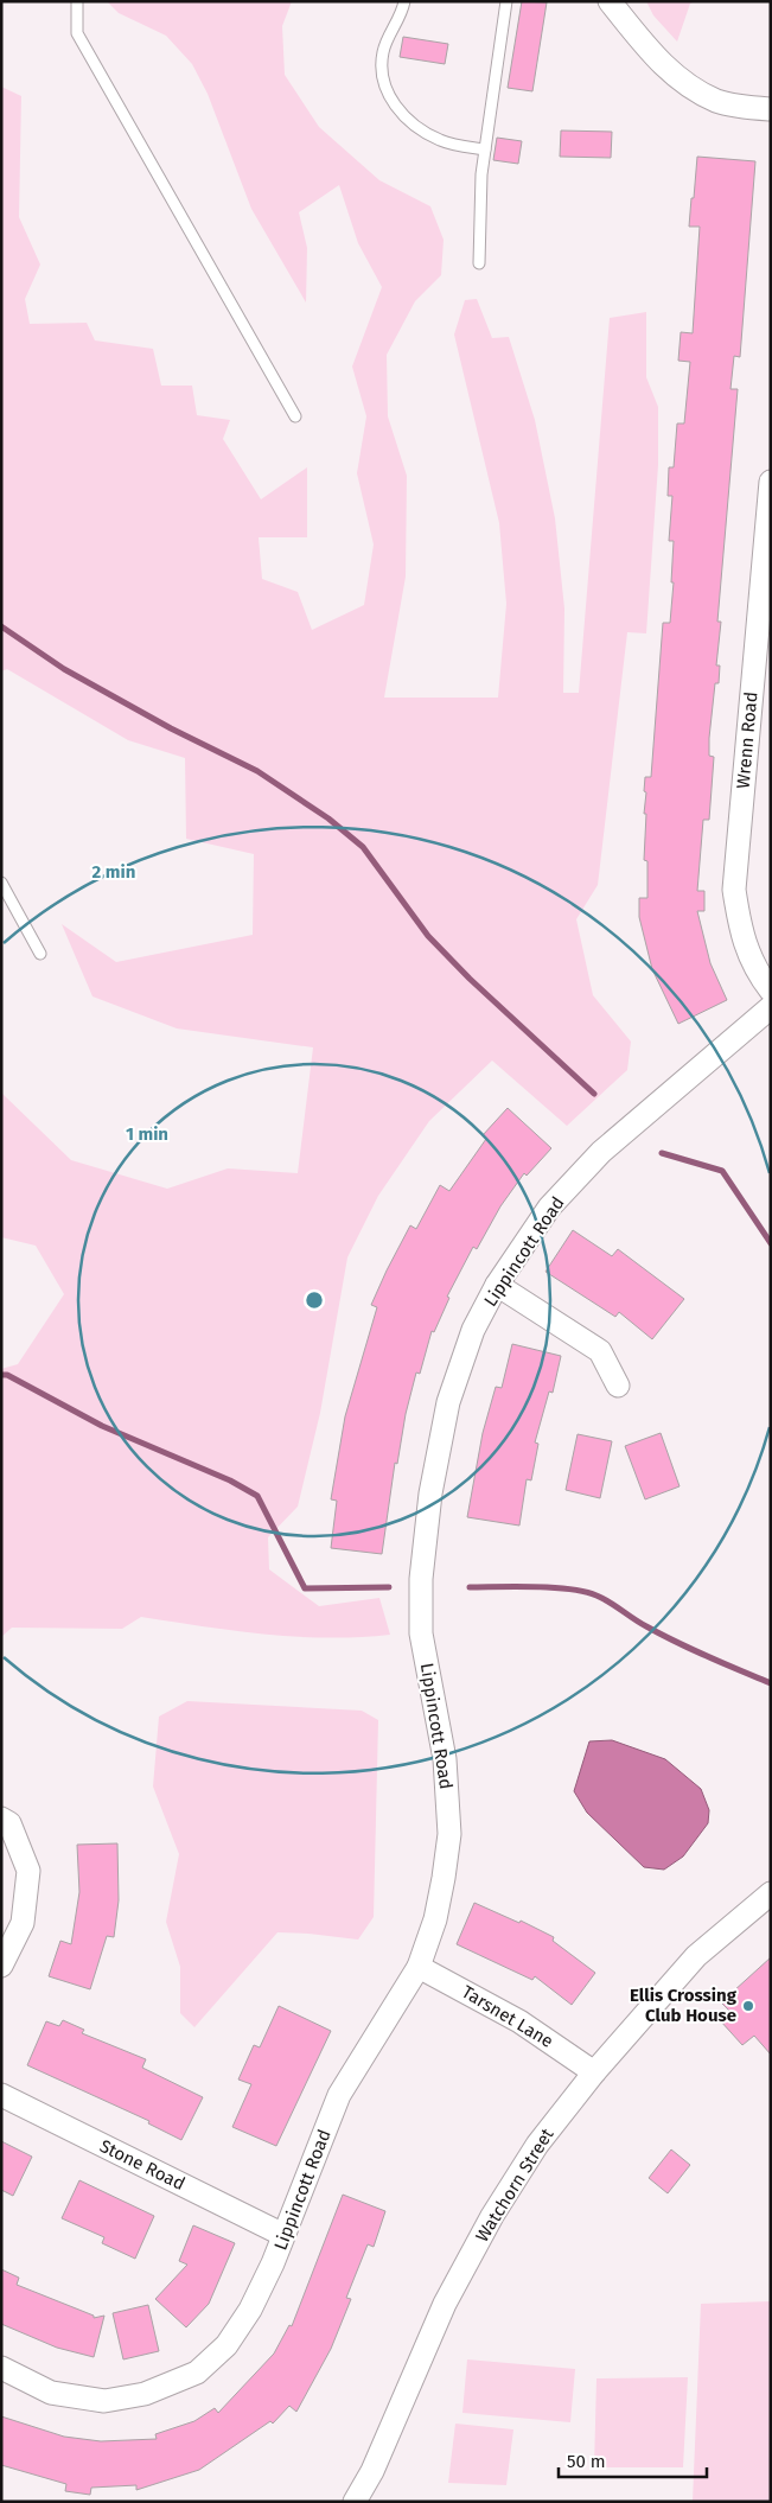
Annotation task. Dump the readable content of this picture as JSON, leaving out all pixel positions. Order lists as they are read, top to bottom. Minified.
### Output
{"streets":{"street":["Wrenn Road","Lippincott Road","Tarsnet Lane","Stone Road","Watchorn Street"]},"crossings":[["Lippincott Road","Tarsnet Lane"],["Lippincott Road","Stone Road"],["Tarsnet Lane","Watchorn Street"]],"places":["Ellis Crossing Club House"],"scale_bar":"50 m","rings":["2 min","1 min"]}
